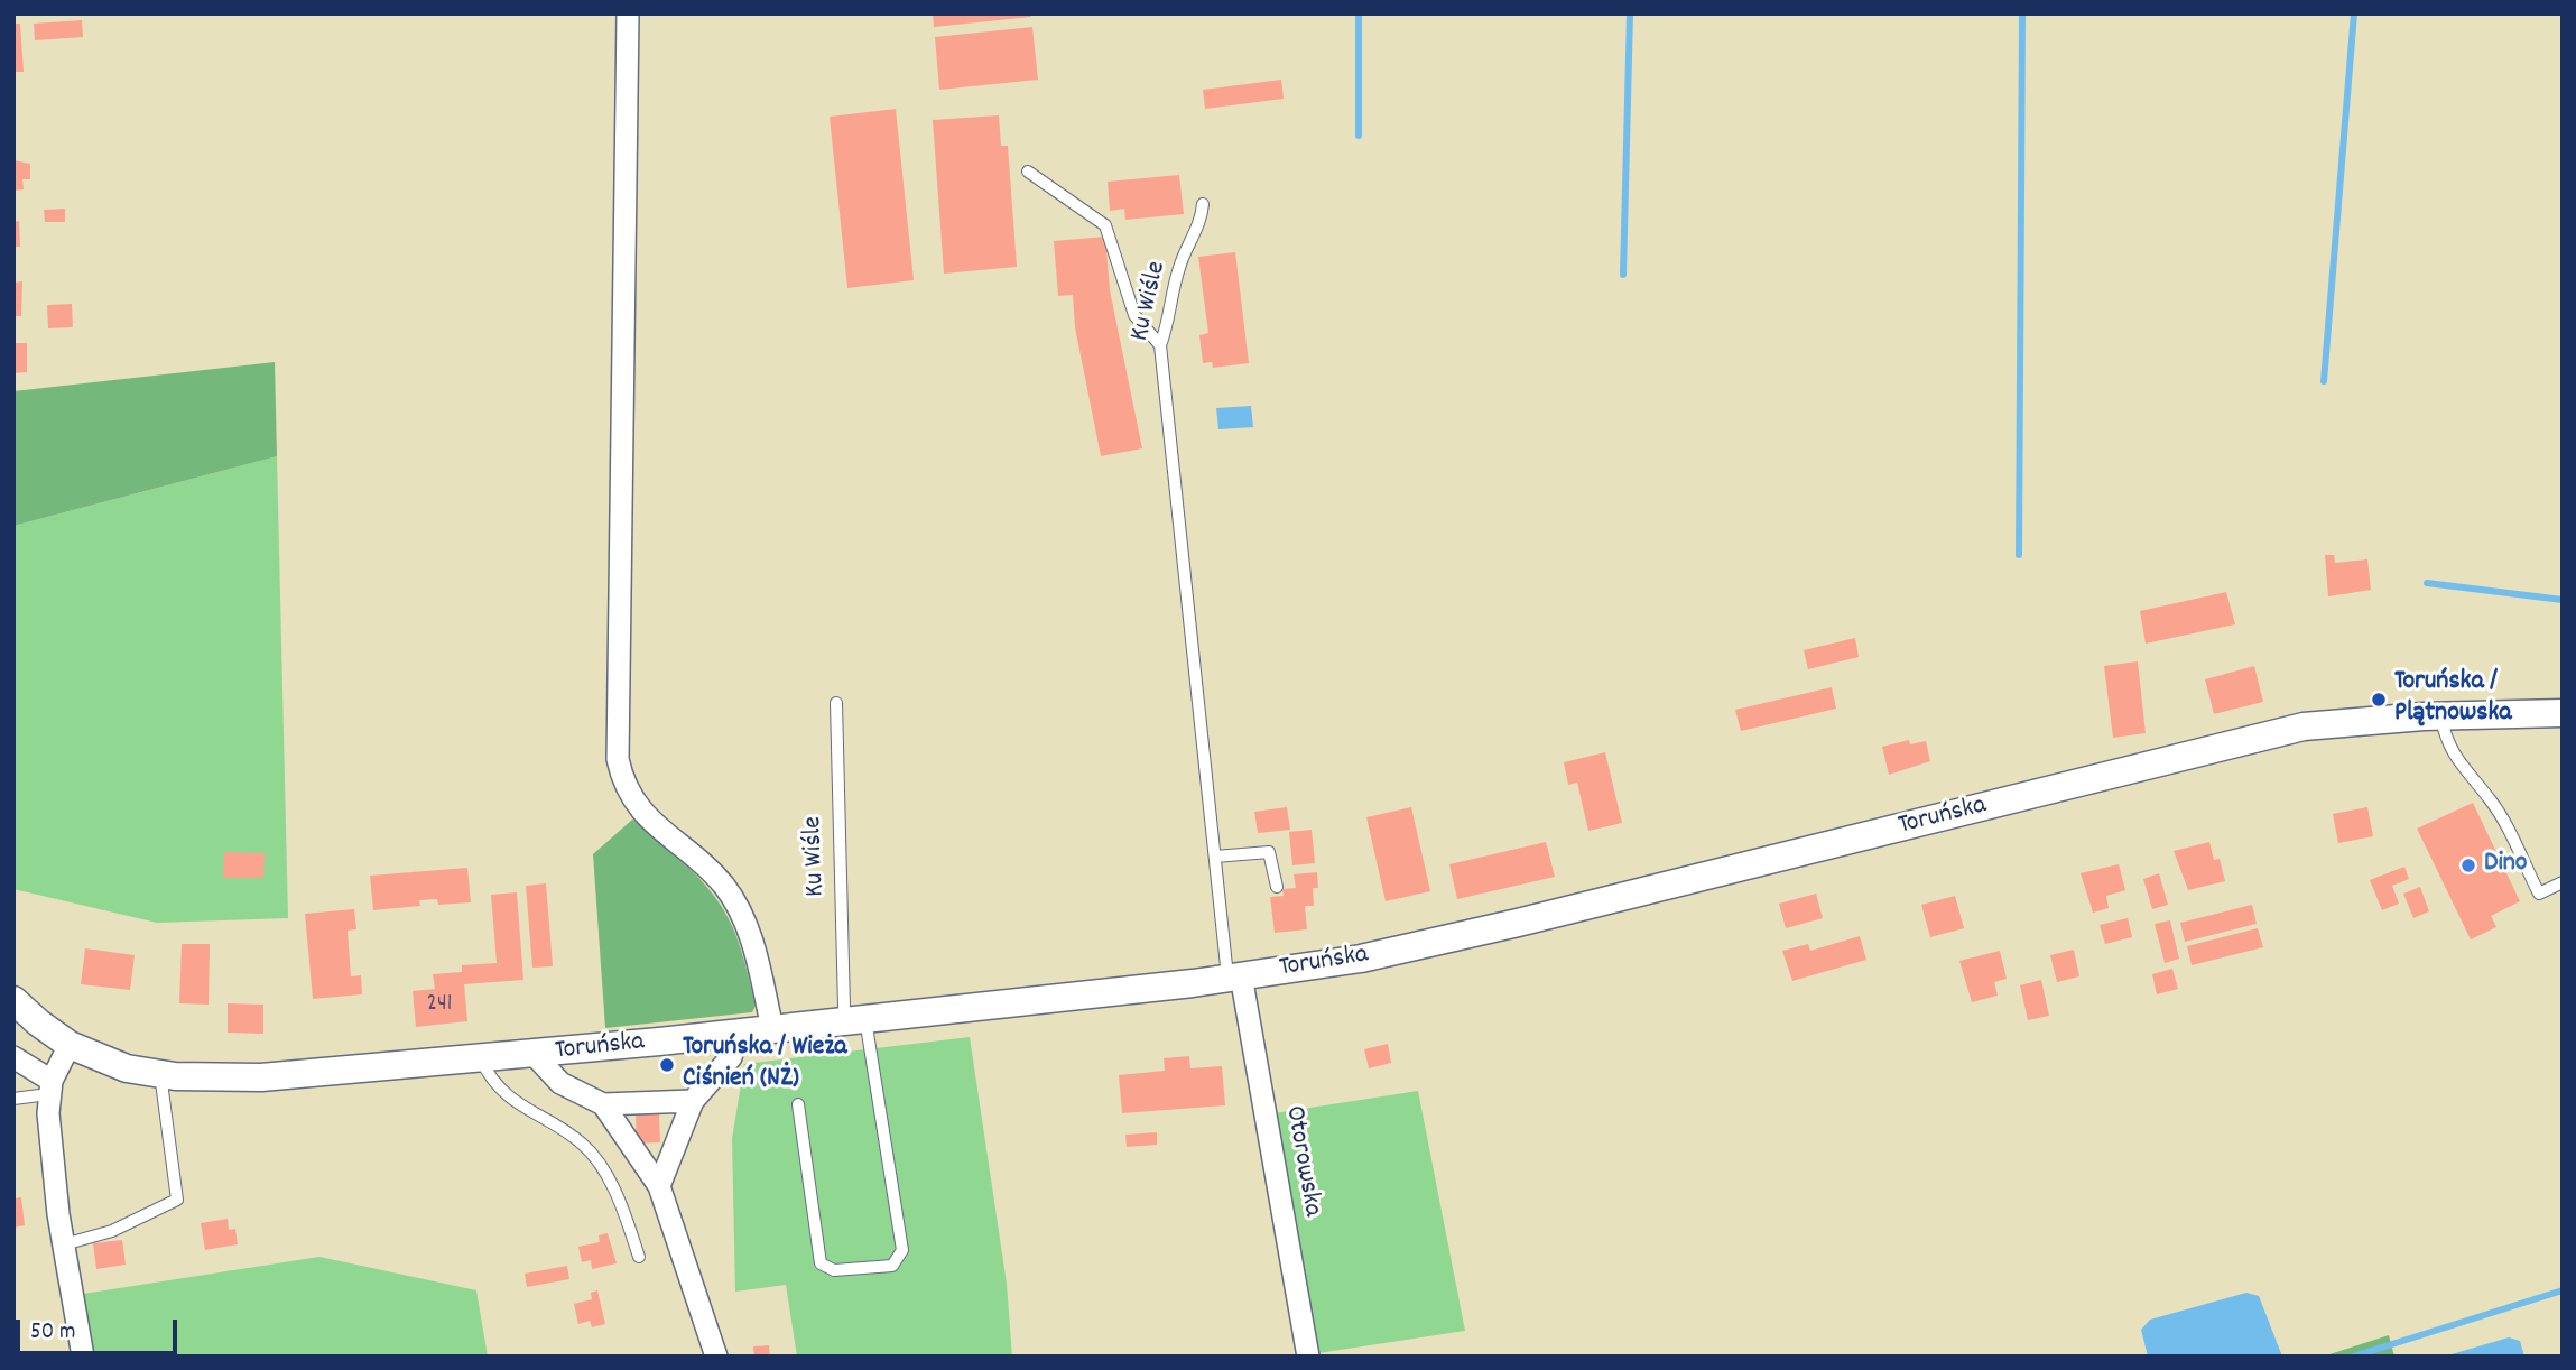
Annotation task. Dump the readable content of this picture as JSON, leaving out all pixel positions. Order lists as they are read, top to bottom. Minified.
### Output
{"streets":{"street":["Toruńska","Otorowska"],"lane":["Ku Wiśle"]},"crossings":[["Ku Wiśle","Toruńska"],["Ku Wiśle","Otorowska"],["Toruńska","Otorowska"]],"places":["Toruńska / Plątnowska","Dino","Toruńska / Wieża Ciśnień (NŻ)"],"house_numbers":["241"],"scale_bar":"50 m"}
